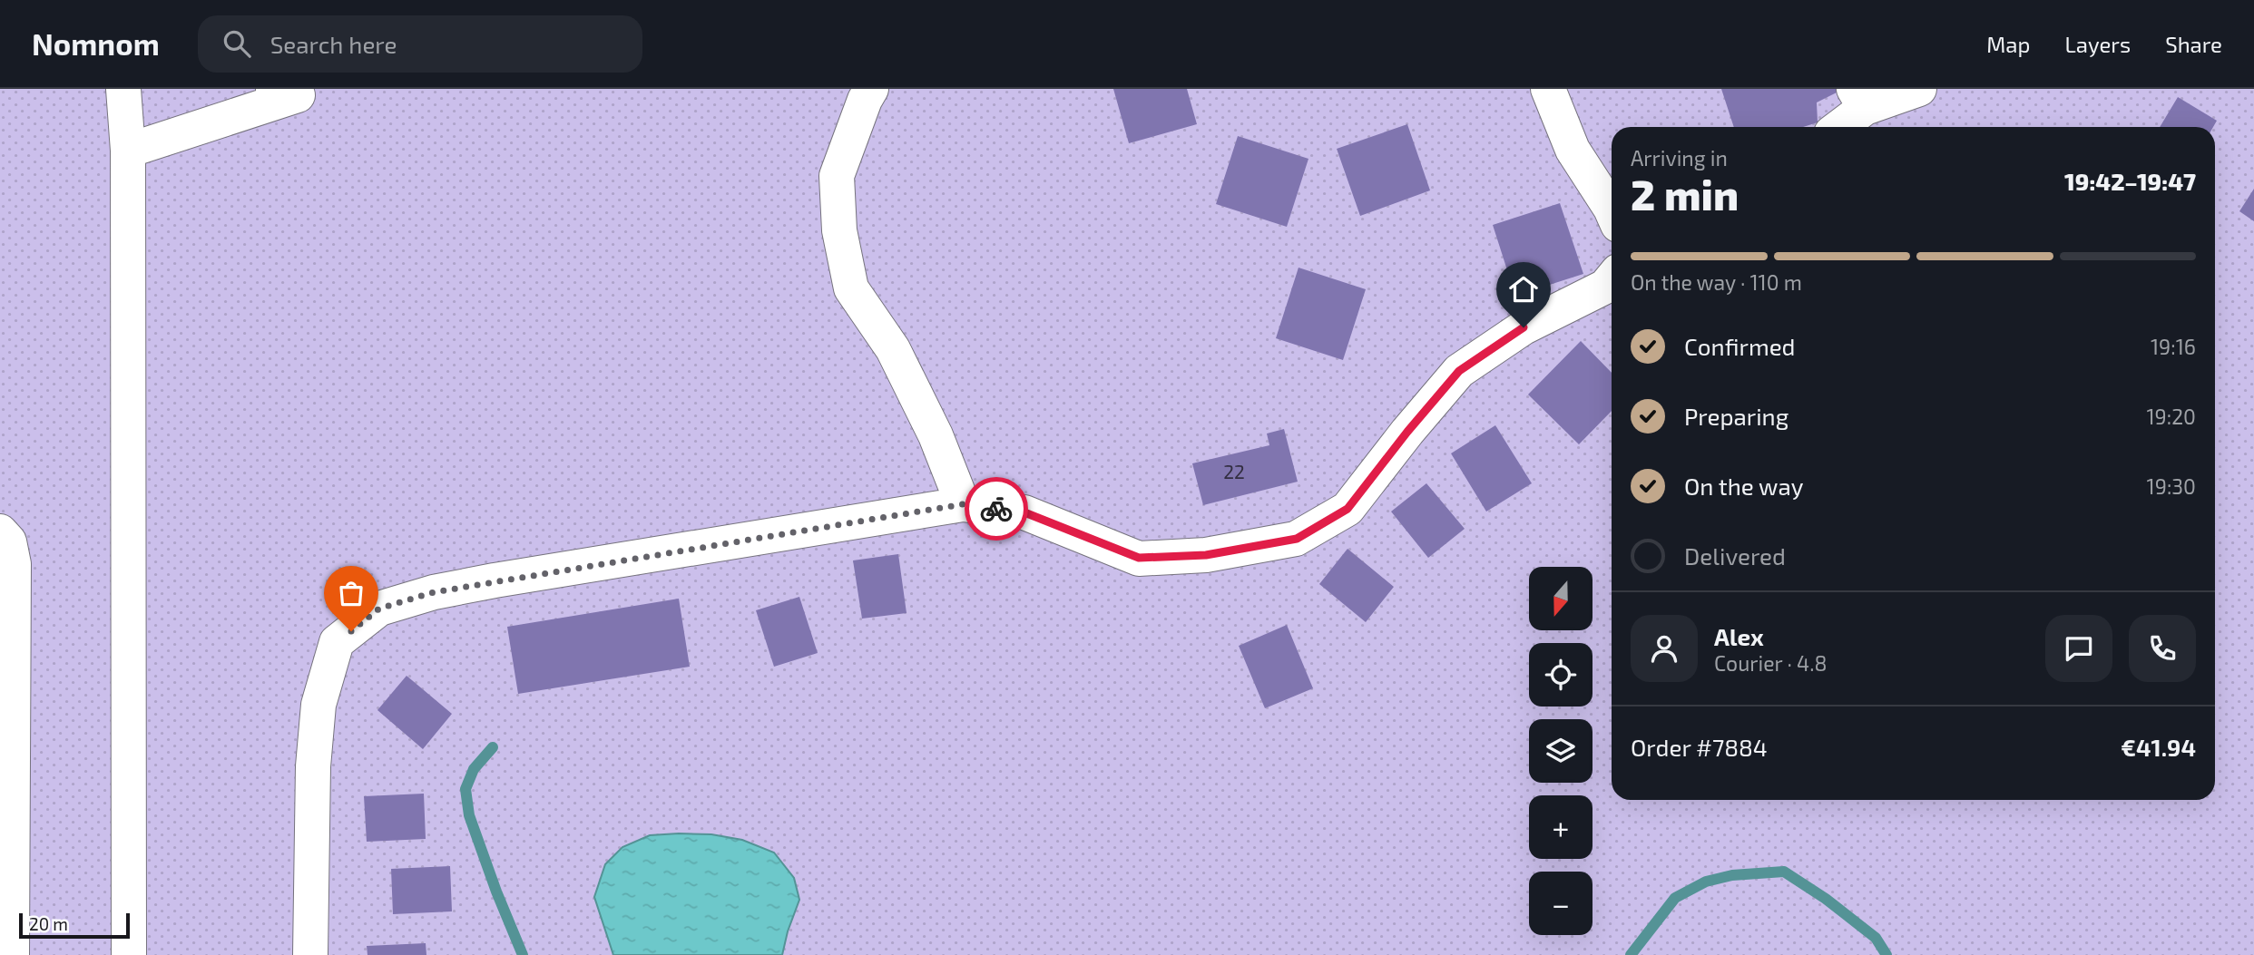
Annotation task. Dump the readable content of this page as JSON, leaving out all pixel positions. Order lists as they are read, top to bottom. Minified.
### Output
{"house_numbers":["22"],"scale_bar":"20 m","north":"bottom","page":{"header":"Nomnom","search":"Search here","nav":["Map","Layers","Share"],"heading":["2 min","Arriving in","19:42–19:47"],"panel":["Alex","Courier · 4.8","Order #7884","€41.94"],"bar":"On the way · 110 m","list":[["Confirmed","19:16"],["Preparing","19:20"],["On the way","19:30"],"Delivered"],"map_buttons":["+","−"],"scale":"20 m"}}
